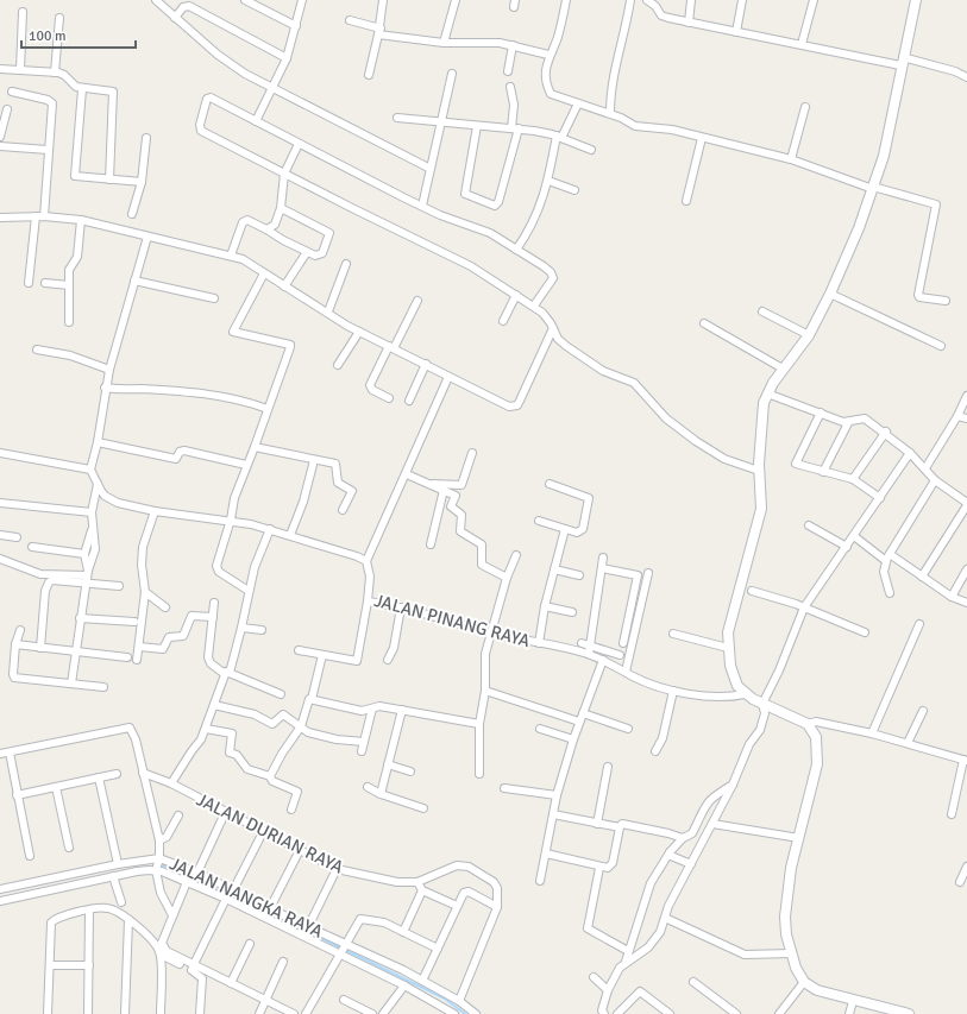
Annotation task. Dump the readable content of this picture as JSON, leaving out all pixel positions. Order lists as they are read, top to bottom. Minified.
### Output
{"streets":{"street":["JALAN PINANG RAYA","JALAN DURIAN RAYA","JALAN NANGKA RAYA"]},"crossings":[["JALAN DURIAN RAYA","JALAN NANGKA RAYA"]],"scale_bar":"100 m"}
